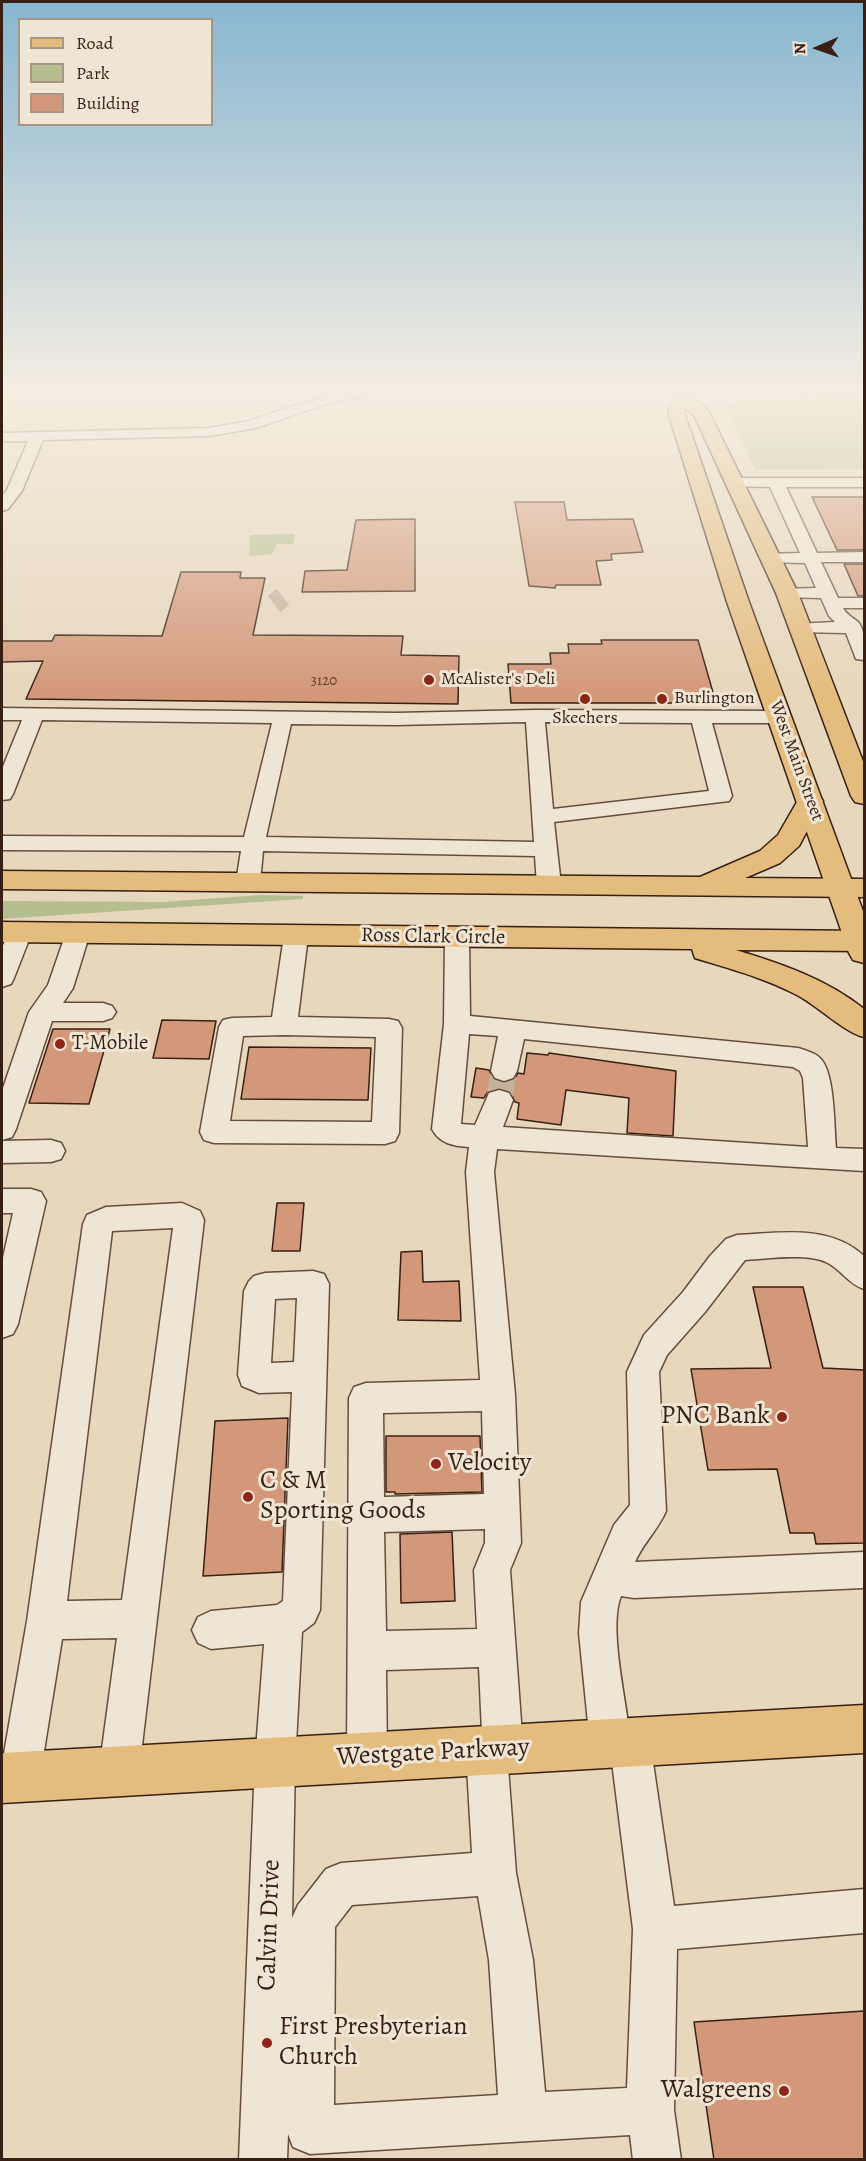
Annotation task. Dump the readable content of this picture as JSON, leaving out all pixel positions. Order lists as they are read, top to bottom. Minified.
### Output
{"streets":{"main road":["West Main Street","Ross Clark Circle","Westgate Parkway"],"street":["Calvin Drive"]},"crossings":[["West Main Street","Ross Clark Circle"],["Westgate Parkway","Calvin Drive"]],"places":["McAlister's Deli","Skechers","Burlington","T-Mobile","PNC Bank","Velocity","C & M Sporting Goods","First Presbyterian Church","Walgreens"],"house_numbers":["3120"],"legend":["Road","Park","Building"],"north":"left"}
